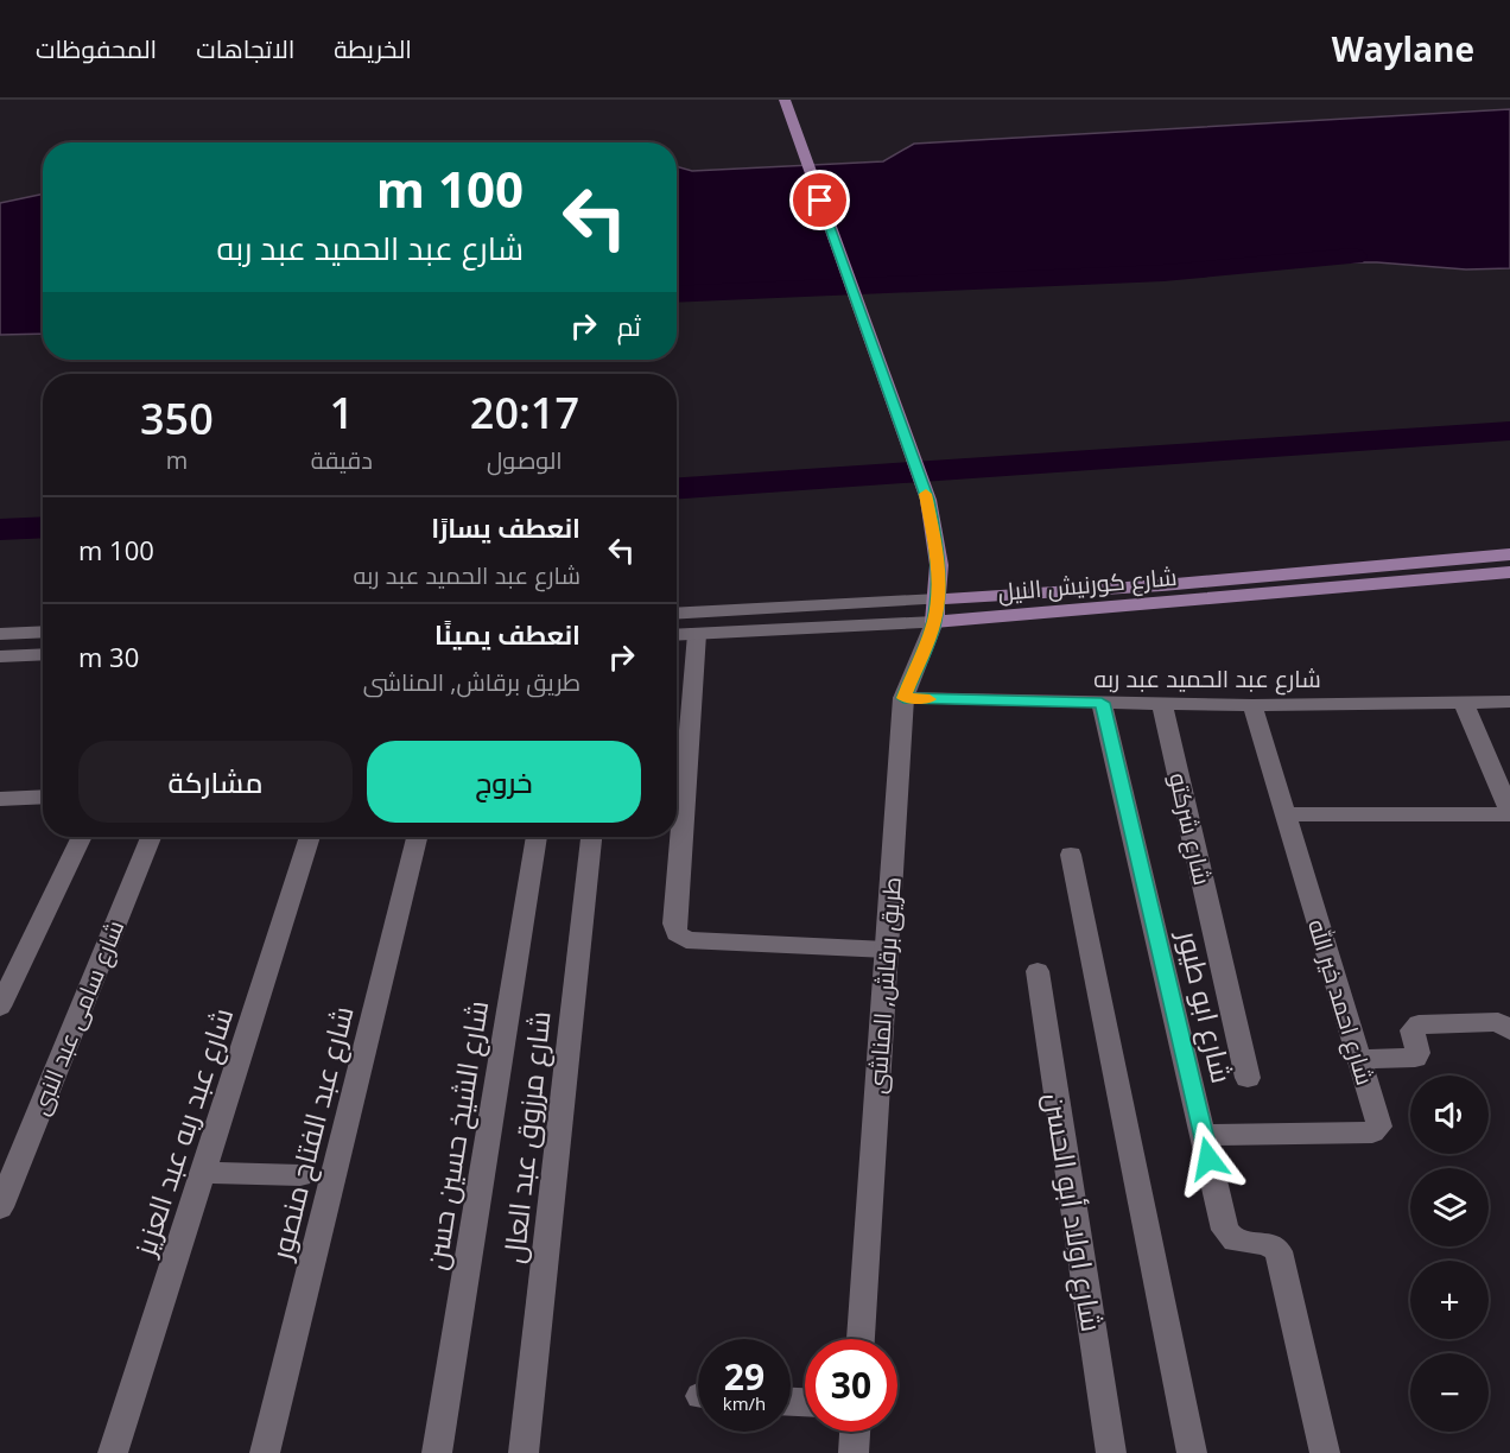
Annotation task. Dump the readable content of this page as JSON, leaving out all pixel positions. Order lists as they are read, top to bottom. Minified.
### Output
{"streets":{"main road":["شارع كورنيش النيل"],"street":["شارع عبد الحميد عبد ربه","شارع شركتو","طريق برقاش, المناشى","شارع احمد خير الله","شارع ابو طيور","شارع سامى عبد النبى","شارع عبد ربه عبد العزيز","شارع عبد الفتاح منصور","شارع الشيخ حسين حسن","شارع مرزوق عبد العال","شارع اولاد أبو الحسن"]},"crossings":[["شارع كورنيش النيل","طريق برقاش, المناشى"],["شارع عبد الحميد عبد ربه","شارع شركتو"],["شارع عبد الحميد عبد ربه","طريق برقاش, المناشى"],["شارع عبد الحميد عبد ربه","شارع احمد خير الله"],["شارع عبد الحميد عبد ربه","شارع ابو طيور"],["شارع احمد خير الله","شارع ابو طيور"]],"page":{"header":"Waylane","nav":["الخريطة","الاتجاهات","المحفوظات"],"turn":["100 m","شارع عبد الحميد عبد ربه"],"then":"ثم","eta":["20:17","الوصول","1","دقيقة","350","m"],"list":[{"name":"انعطف يسارًا","note":"شارع عبد الحميد عبد ربه","value":"100 m"},{"name":"انعطف يمينًا","note":"طريق برقاش, المناشى","value":"30 m"}],"buttons":["خروج","مشاركة"],"map_buttons":["+","−"],"speed":"29 km/h","limit":"30"}}
